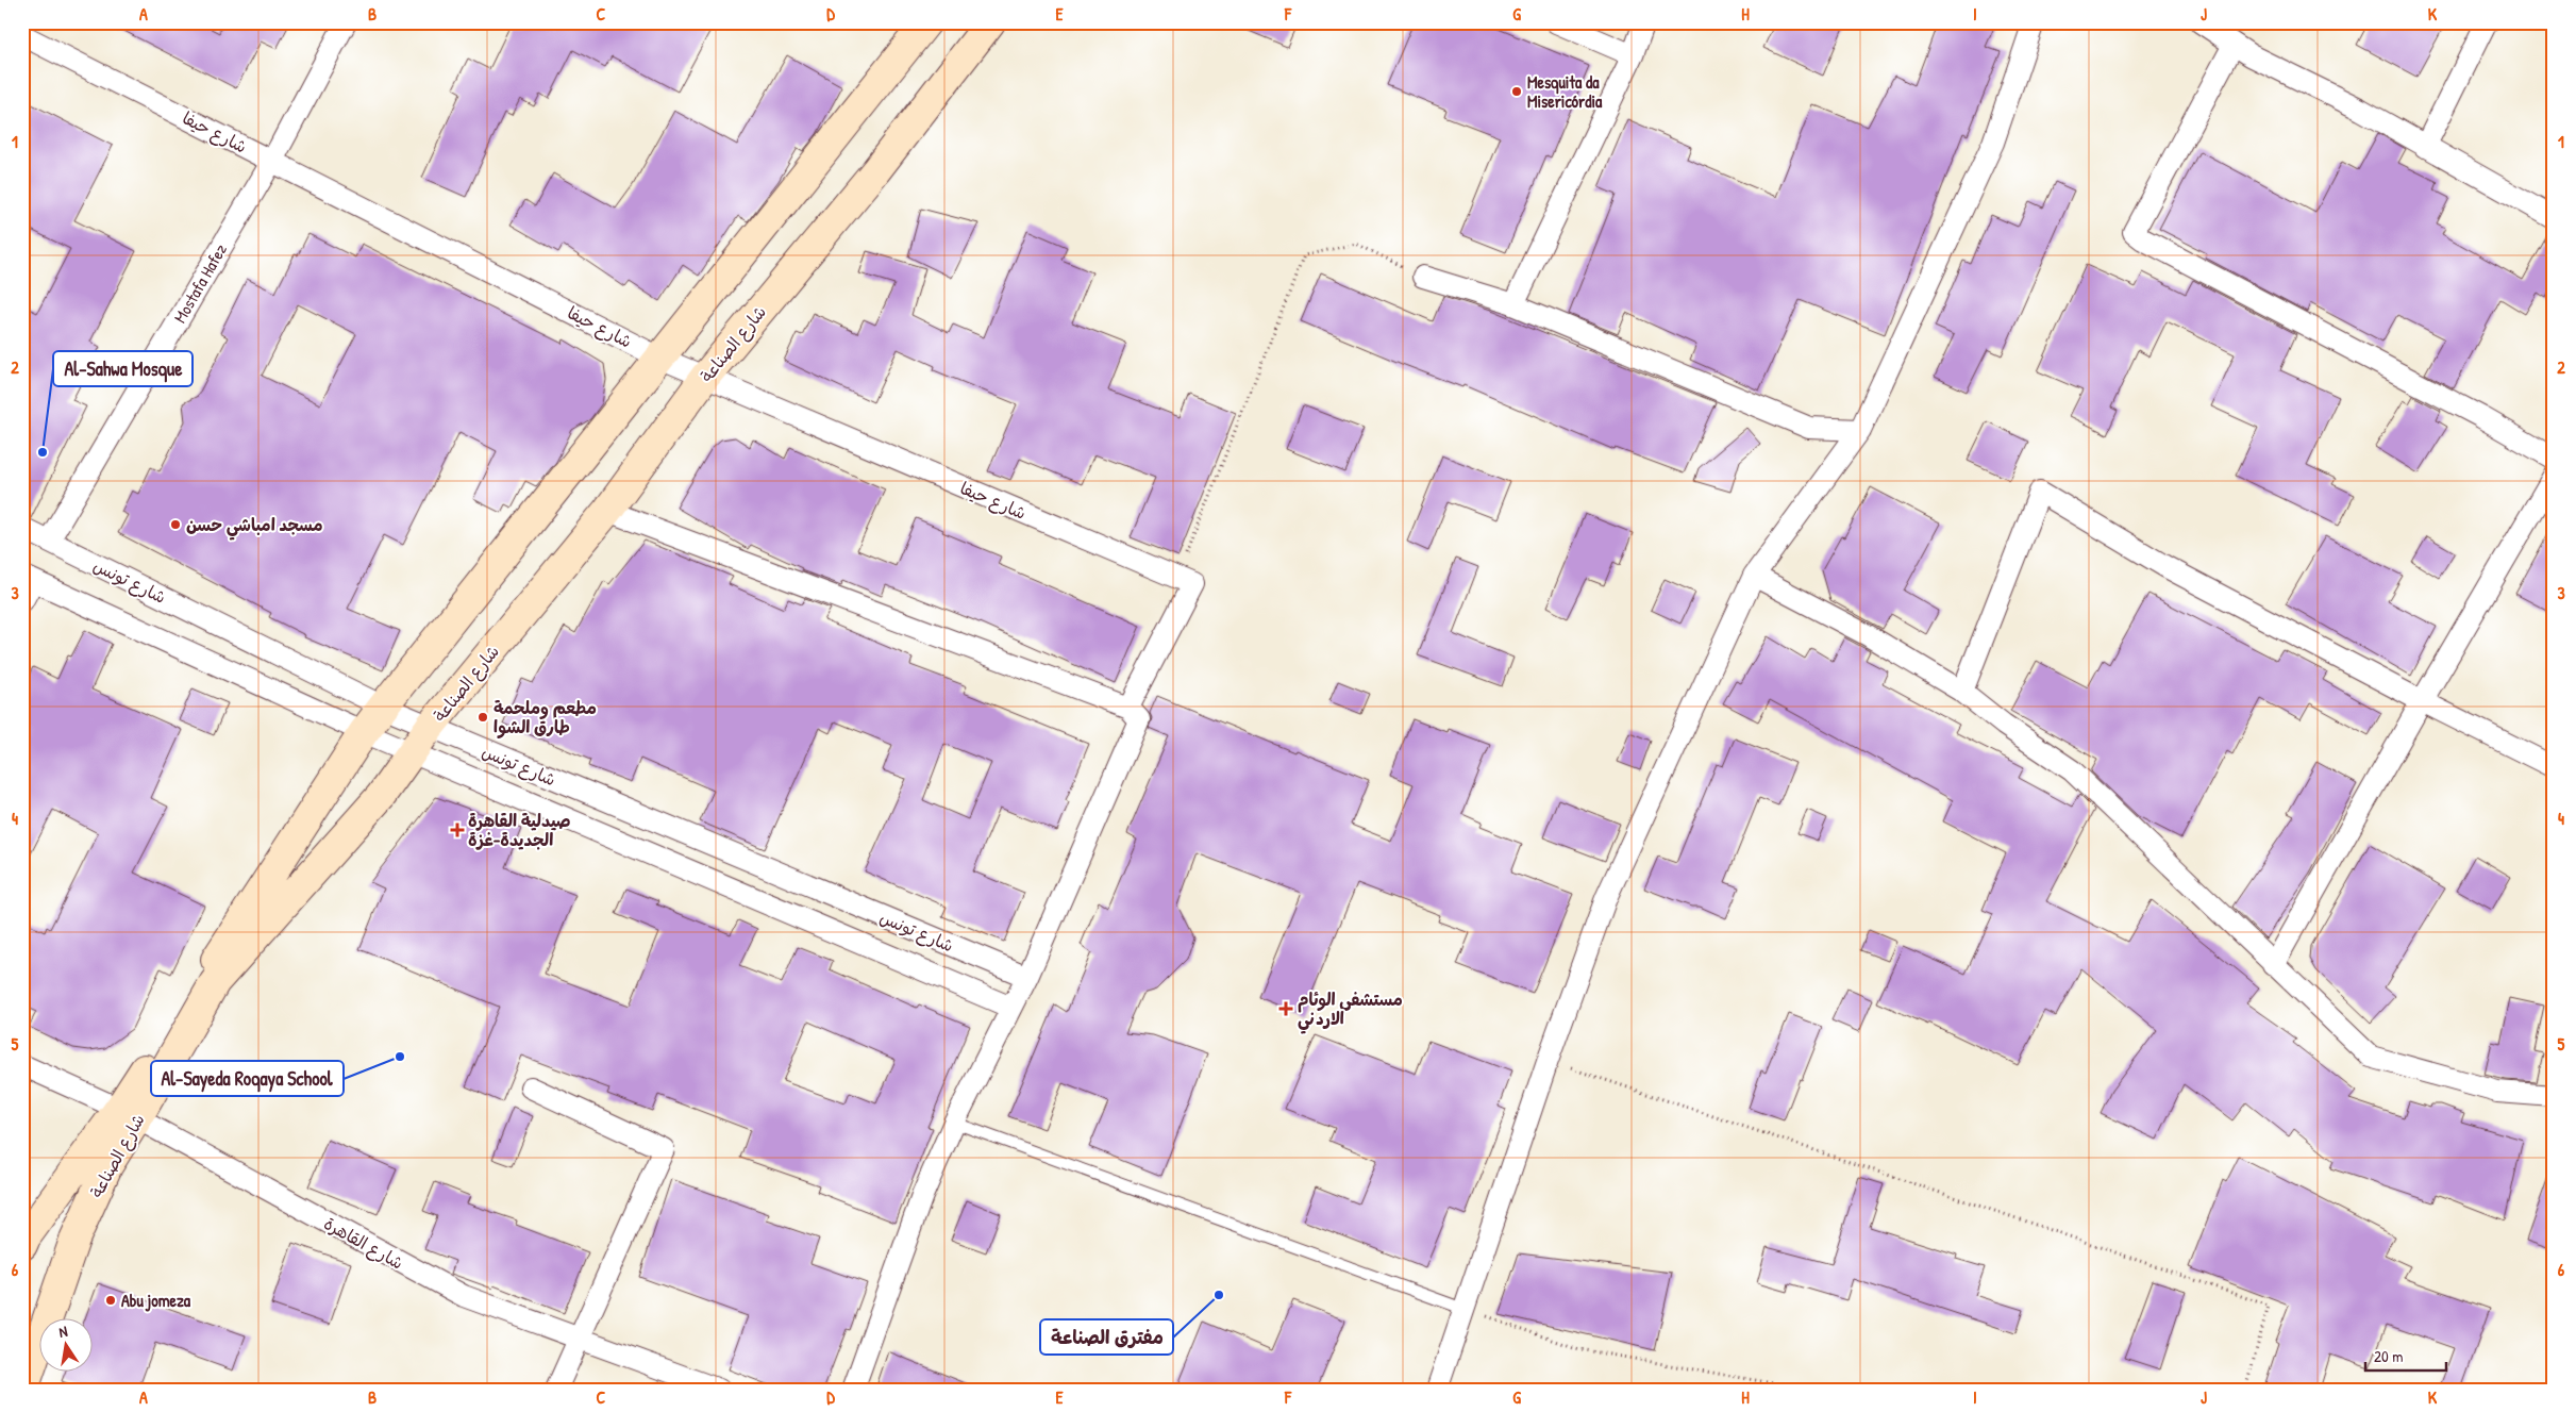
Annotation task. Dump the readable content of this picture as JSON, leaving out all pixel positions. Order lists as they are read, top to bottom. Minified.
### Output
{"streets":{"main road":["شارع الصناعة"],"street":["شارع حيفا","Mostafa Hafez","شارع تونس","شارع القاهرة"]},"crossings":[["شارع حيفا","Mostafa Hafez"],["شارع حيفا","شارع الصناعة"],["Mostafa Hafez","شارع تونس"],["شارع الصناعة","شارع تونس"],["شارع الصناعة","شارع القاهرة"]],"places":{"other":["Mesquita da Misericórdia","Al-Sahwa Mosque","مسجد امباشي حسن","مطعم وملحمة طارق الشوا","Al-Sayeda Roqaya School","مفترق الصناعة","Abu jomeza"],"health":["صيدلية القاهرة الجديدة-غزة","مستشفى الوئام الاردني"]},"scale_bar":"20 m","north":"top","grid":{"columns":["A","B","C","D","E","F","G","H","I","J","K"],"rows":["1","2","3","4","5","6"]}}
